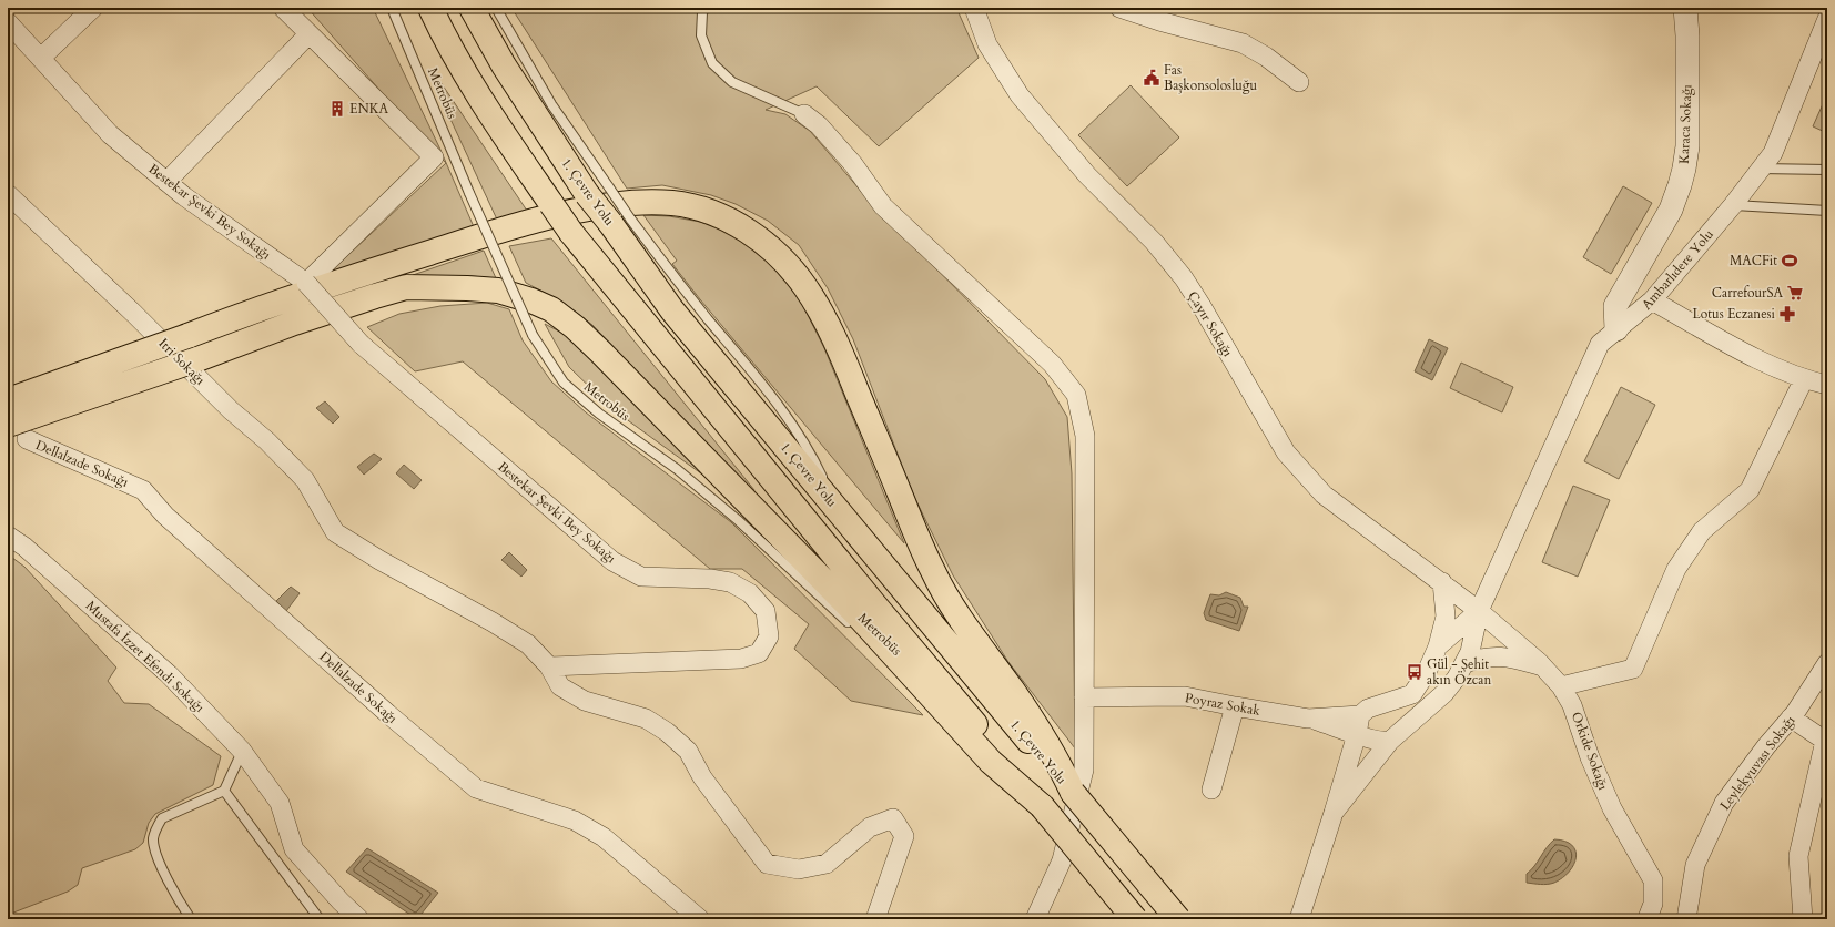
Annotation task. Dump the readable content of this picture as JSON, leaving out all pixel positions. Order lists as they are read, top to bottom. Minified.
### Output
{"streets":{"highway":["1. Çevre Yolu"],"street":["Karaca Sokağı","Bestekar Şevki Bey Sokağı","Ambarlıdere Yolu","Çayır Sokağı","Itri Sokağı","Dellalzade Sokağı","Mustafa İzzet Efendi Sokağı","Poyraz Sokak","Orkide Sokağı","Leylekyuvası Sokağı"],"lane":["Metrobüs"]},"crossings":[["Karaca Sokağı","Ambarlıdere Yolu"],["Bestekar Şevki Bey Sokağı","Itri Sokağı"],["Ambarlıdere Yolu","Çayır Sokağı"],["Ambarlıdere Yolu","Poyraz Sokak"],["Ambarlıdere Yolu","Orkide Sokağı"],["Çayır Sokağı","Orkide Sokağı"]],"places":{"public building":["Fas Başkonsolosluğu"],"building":["ENKA"],"sports":["MACFit"],"supermarket":["CarrefourSA"],"pharmacy":["Lotus Eczanesi"],"bus stop":["Gül - Şehit akın Özcan"]}}
